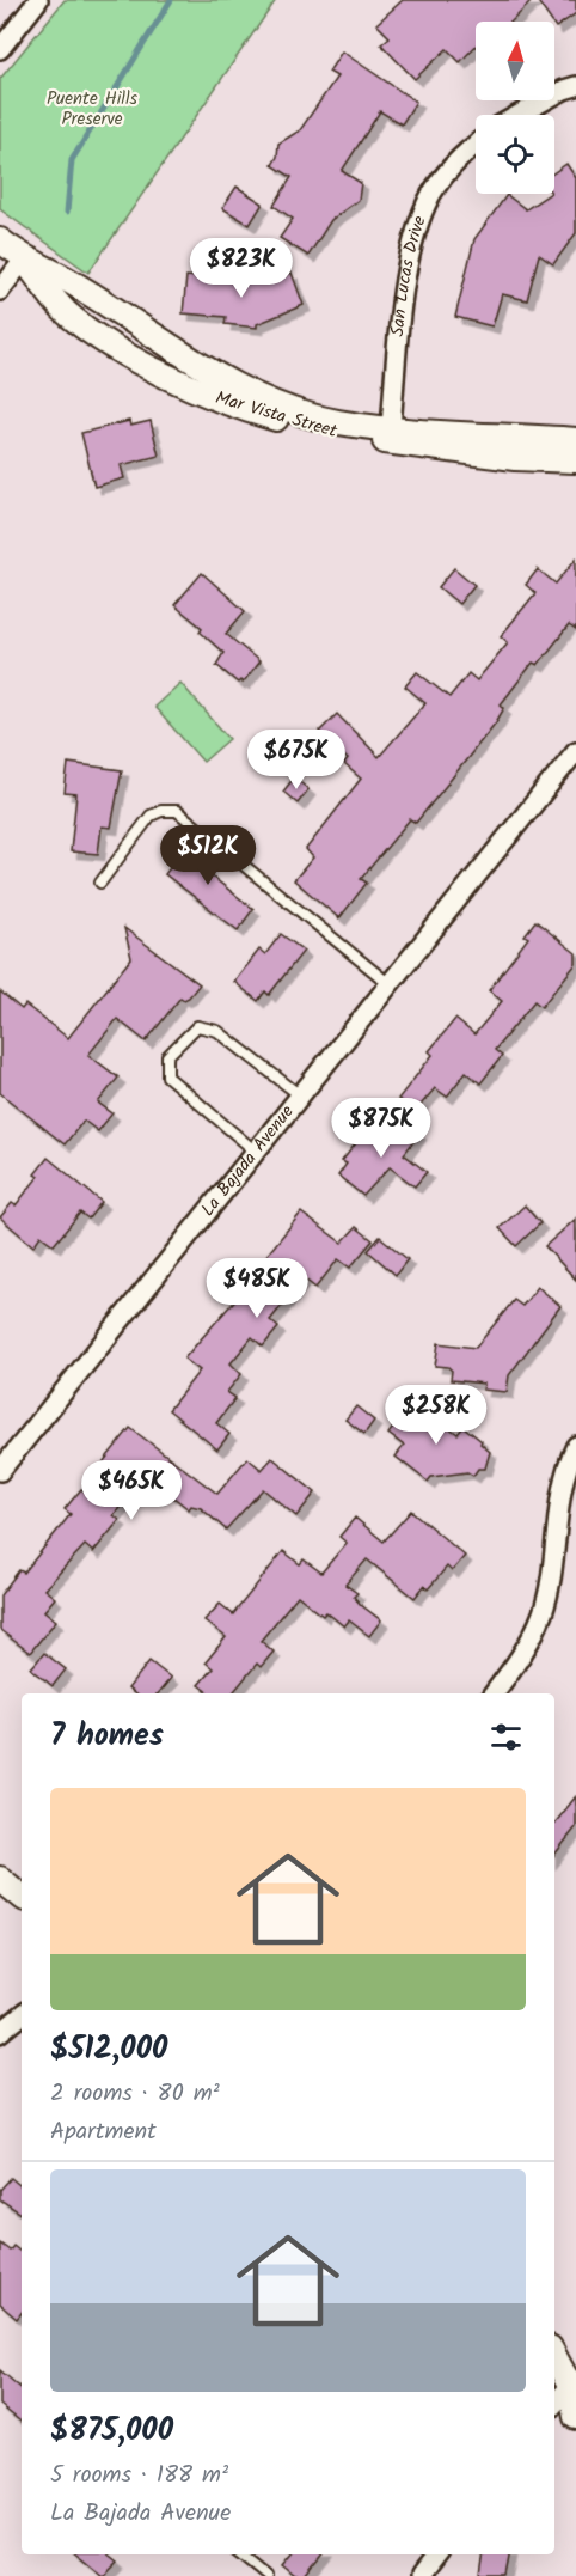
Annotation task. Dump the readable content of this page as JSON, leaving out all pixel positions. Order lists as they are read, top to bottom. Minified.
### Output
{"streets":{"street":["San Lucas Drive","Mar Vista Street","La Bajada Avenue"]},"crossings":[["San Lucas Drive","Mar Vista Street"]],"parks":["Puente Hills Preserve"],"north":"top","page":{"price":["$823K","$675K","$512K","$875K","$485K","$258K","$465K"],"heading":"7 homes","list":[{"name":"$512,000","note":"2 rooms · 80 m² · Apartment"},{"name":"$875,000","note":"5 rooms · 188 m² · La Bajada Avenue"}]}}
